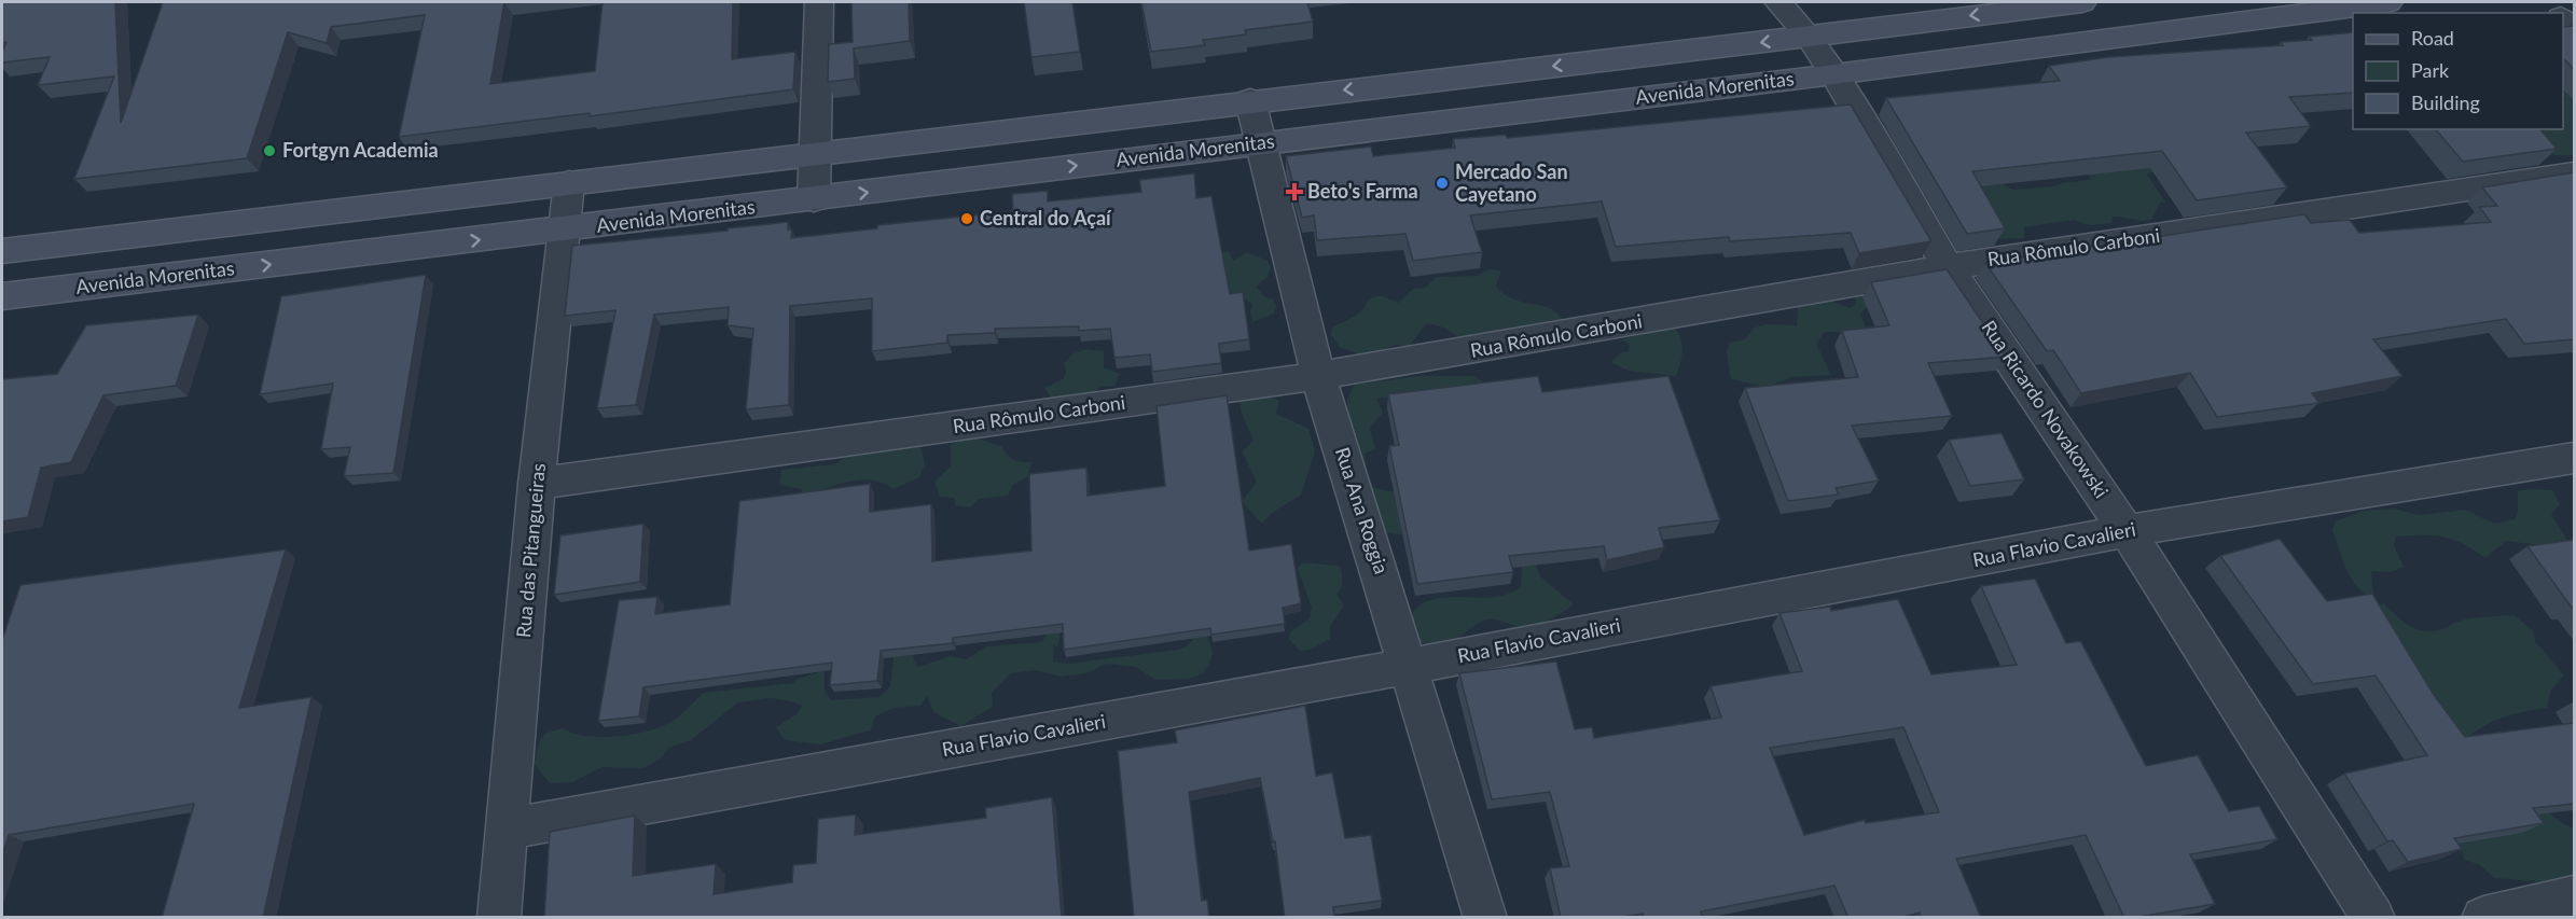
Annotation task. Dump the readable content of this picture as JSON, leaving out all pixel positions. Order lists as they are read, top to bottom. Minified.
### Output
{"streets":{"main road":["Avenida Morenitas"],"street":["Rua Rômulo Carboni","Rua Ricardo Novakowski","Rua Ana Roggia","Rua Flavio Cavalieri","Rua das Pitangueiras"]},"crossings":[["Avenida Morenitas","Rua Ricardo Novakowski"],["Avenida Morenitas","Rua Ana Roggia"],["Avenida Morenitas","Rua das Pitangueiras"],["Rua Rômulo Carboni","Rua Ricardo Novakowski"],["Rua Rômulo Carboni","Rua Ana Roggia"],["Rua Rômulo Carboni","Rua das Pitangueiras"],["Rua Ricardo Novakowski","Rua Flavio Cavalieri"],["Rua Ana Roggia","Rua Flavio Cavalieri"],["Rua Flavio Cavalieri","Rua das Pitangueiras"]],"places":{"other":["Fortgyn Academia","Mercado San Cayetano","Central do Açaí"],"health":["Beto's Farma"]},"legend":["Road","Park","Building"]}
